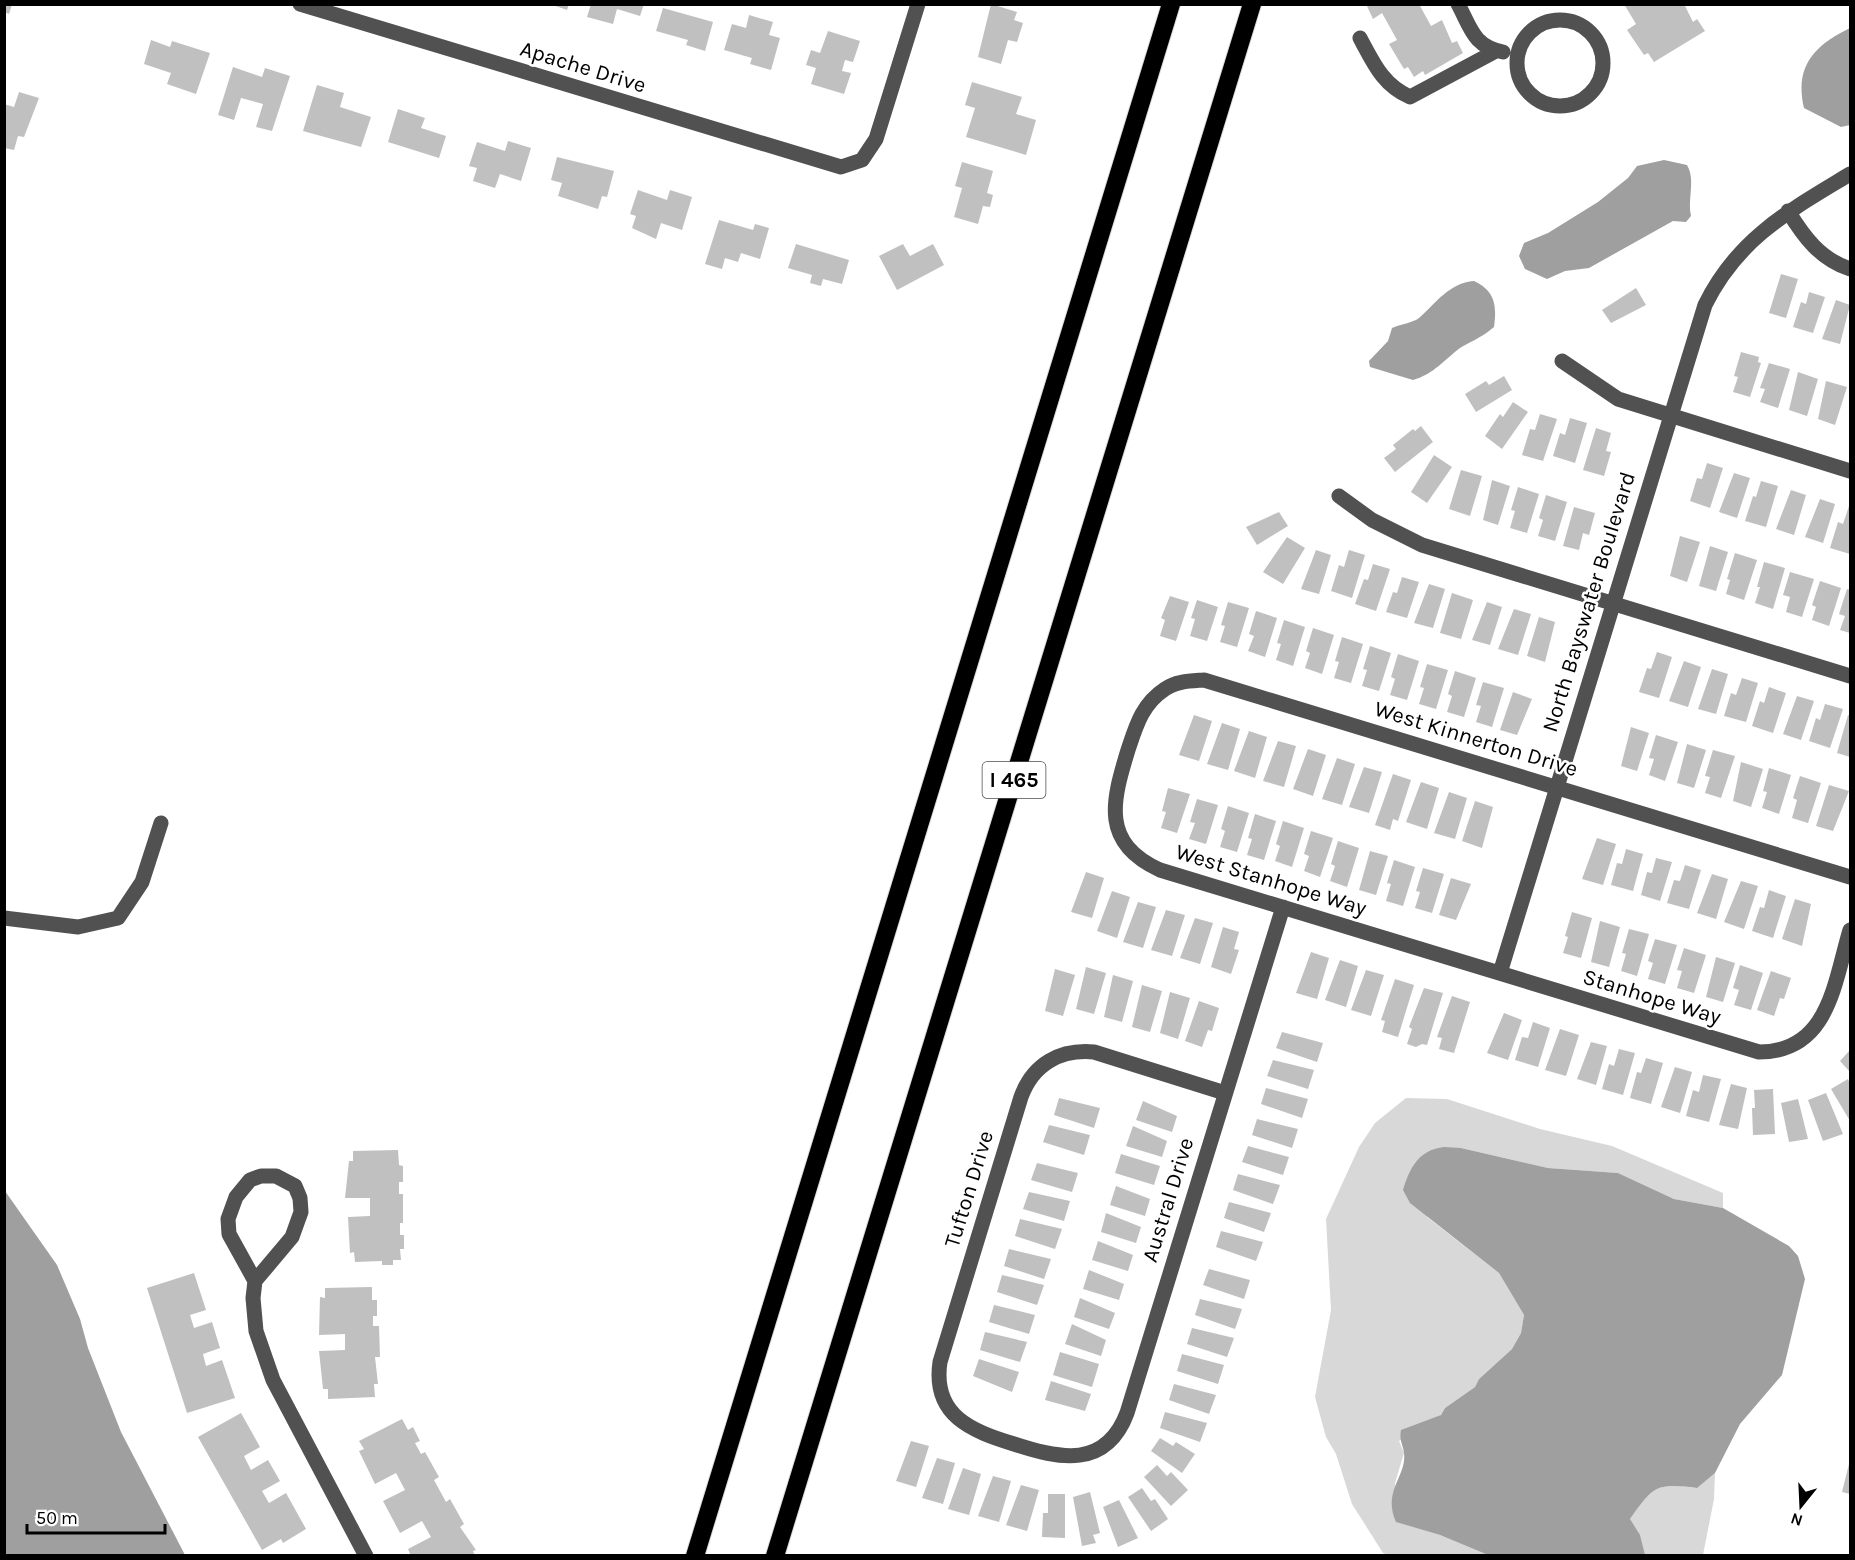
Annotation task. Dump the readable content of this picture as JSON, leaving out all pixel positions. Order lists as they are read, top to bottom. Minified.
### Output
{"streets":{"highway":["I 465"],"street":["Apache Drive","North Bayswater Boulevard","West Kinnerton Drive","West Stanhope Way","Stanhope Way","Tufton Drive","Austral Drive"]},"crossings":[["North Bayswater Boulevard","West Kinnerton Drive"],["North Bayswater Boulevard","West Stanhope Way"],["North Bayswater Boulevard","Stanhope Way"],["West Kinnerton Drive","West Stanhope Way"],["West Stanhope Way","Stanhope Way"],["West Stanhope Way","Austral Drive"],["Tufton Drive","Austral Drive"]],"scale_bar":"50 m","north":"bottom"}
